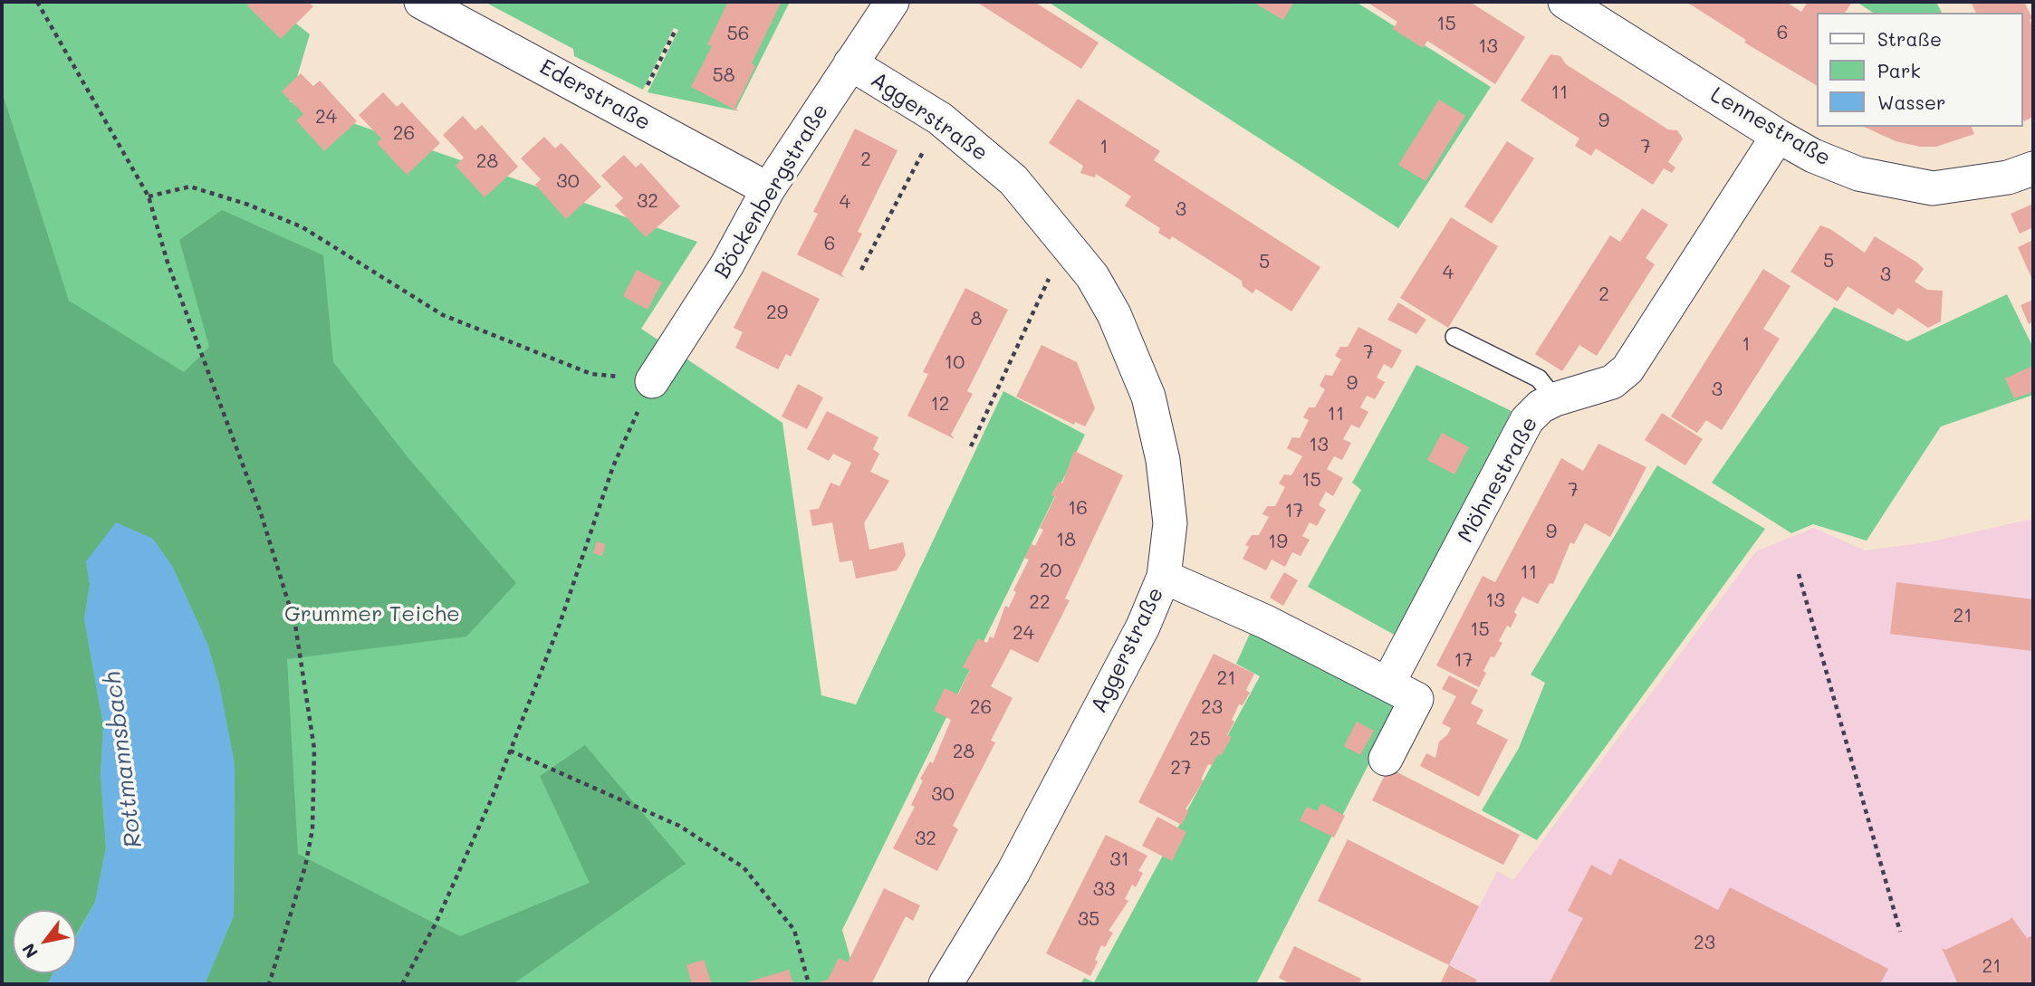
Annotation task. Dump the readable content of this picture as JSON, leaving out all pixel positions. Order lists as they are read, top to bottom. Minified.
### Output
{"streets":{"street":["Ederstraße","Aggerstraße","Lennestraße","Böckenbergstraße","Möhnestraße"]},"crossings":[["Ederstraße","Böckenbergstraße"],["Aggerstraße","Böckenbergstraße"],["Lennestraße","Möhnestraße"]],"water":["Rottmannsbach"],"parks":["Grummer Teiche"],"house_numbers":["15","6","56","13","58","11","24","9","26","1","7","2","28","30","32","4","3","6","5","5","4","3","2","29","8","1","7","10","9","3","12","11","13","15","7","16","17","9","18","19","20","11","13","22","21","15","24","17","21","26","23","25","28","27","30","32","31","33","35","23","21"],"legend":["Straße","Park","Wasser"],"north":"bottom left"}
